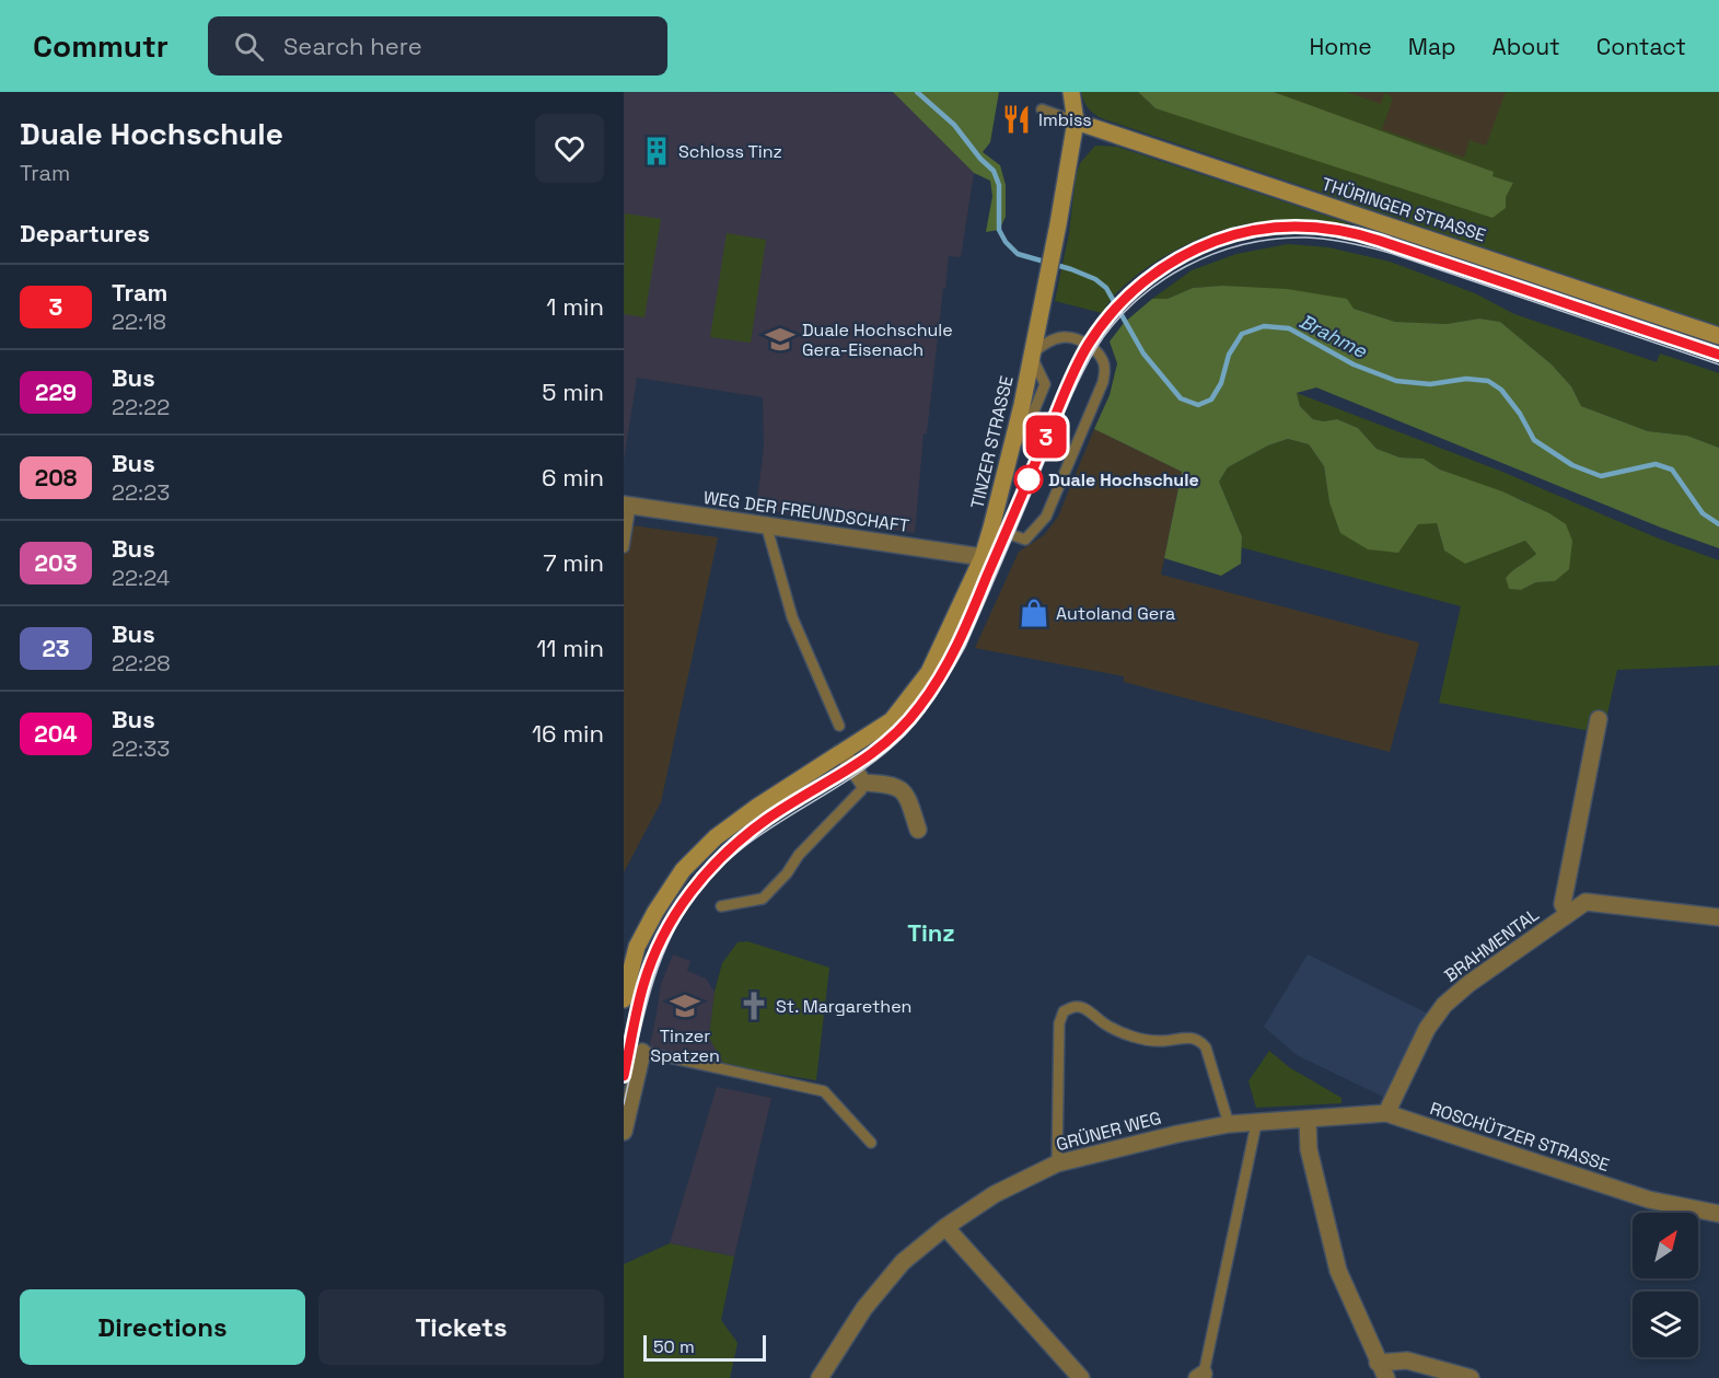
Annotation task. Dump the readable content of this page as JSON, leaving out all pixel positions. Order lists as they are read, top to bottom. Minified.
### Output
{"streets":{"street":["THÜRINGER STRASSE","TINZER STRASSE","WEG DER FREUNDSCHAFT","BRAHMENTAL","GRÜNER WEG","ROSCHÜTZER STRASSE"]},"crossings":[["THÜRINGER STRASSE","TINZER STRASSE"],["TINZER STRASSE","WEG DER FREUNDSCHAFT"],["BRAHMENTAL","ROSCHÜTZER STRASSE"],["GRÜNER WEG","ROSCHÜTZER STRASSE"]],"districts":["Tinz"],"water":["Brahme"],"places":{"restaurant":["Imbiss"],"building":["Schloss Tinz"],"school or university":["Duale Hochschule Gera-Eisenach","Tinzer Spatzen"],"other":["Duale Hochschule"],"shop":["Autoland Gera"],"church":["St. Margarethen"]},"lines":["tram line 3"],"scale_bar":"50 m","north":"top right","page":{"header":"Commutr","search":"Search here","nav":["Home","Map","About","Contact"],"heading":[["Duale Hochschule","Tram"],"Departures"],"on_map":"3","list":[{"mark":"3","name":"Tram","note":"22:18","value":"1 min"},{"mark":"229","name":"Bus","note":"22:22","value":"5 min"},{"mark":"208","name":"Bus","note":"22:23","value":"6 min"},{"mark":"203","name":"Bus","note":"22:24","value":"7 min"},{"mark":"23","name":"Bus","note":"22:28","value":"11 min"},{"mark":"204","name":"Bus","note":"22:33","value":"16 min"}],"buttons":["Directions","Tickets"],"scale":"50 m"}}
